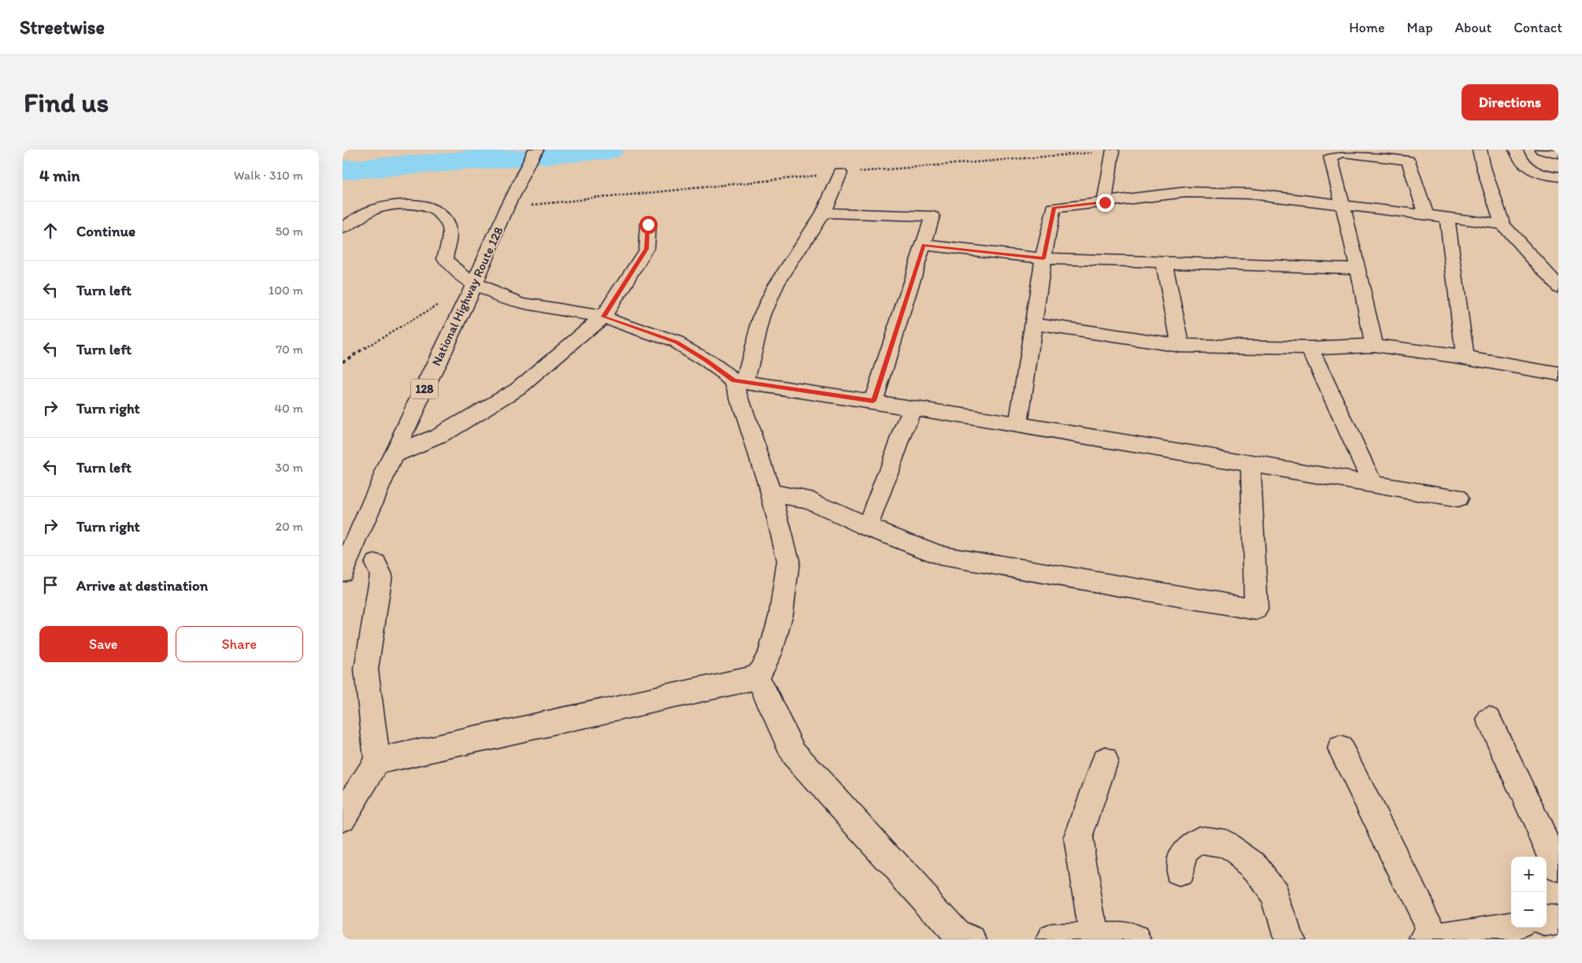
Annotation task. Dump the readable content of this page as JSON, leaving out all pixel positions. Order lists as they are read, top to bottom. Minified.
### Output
{"streets":{"main road":["National Highway Route 128","128"]},"page":{"header":"Streetwise","nav":["Home","Map","About","Contact"],"buttons":["Directions",["Save","Share"]],"title":"Find us","heading":["4 min","Walk · 310 m"],"list":[["Continue","50 m"],["Turn left","100 m"],["Turn left","70 m"],["Turn right","40 m"],["Turn left","30 m"],["Turn right","20 m"],"Arrive at destination"],"map_buttons":["+","−"]}}
